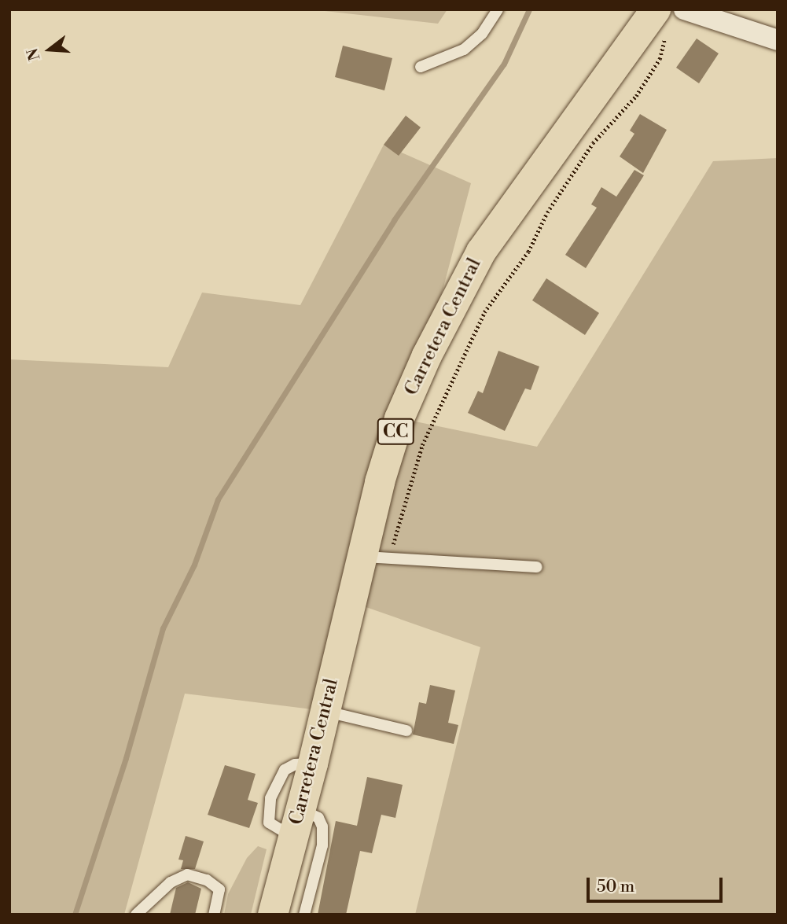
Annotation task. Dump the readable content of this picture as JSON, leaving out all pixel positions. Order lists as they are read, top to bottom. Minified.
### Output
{"streets":{"highway":["Carretera Central","CC"]},"scale_bar":"50 m","north":"left"}
